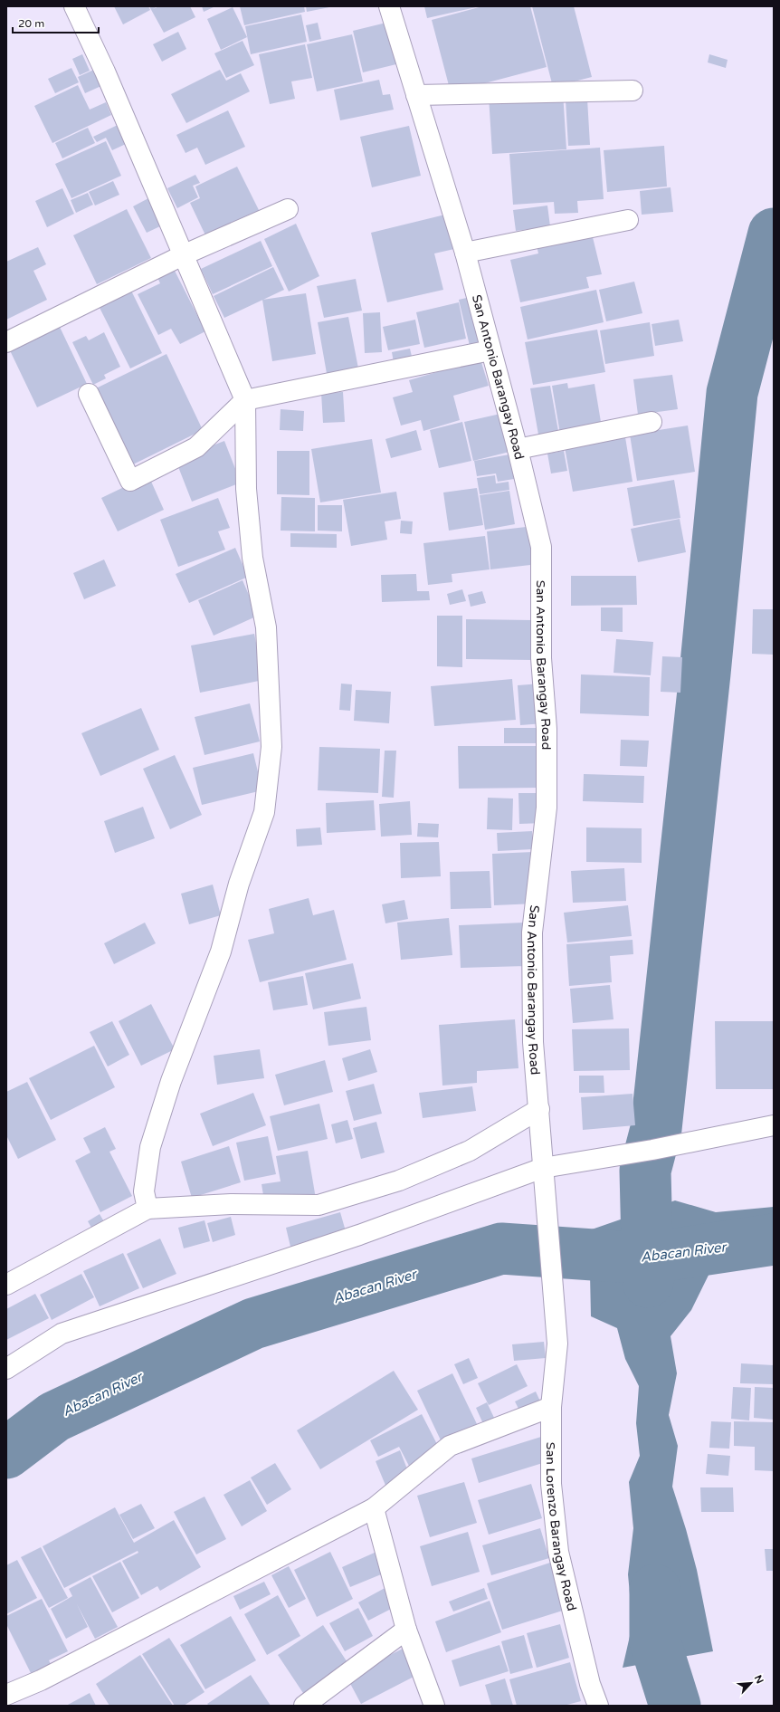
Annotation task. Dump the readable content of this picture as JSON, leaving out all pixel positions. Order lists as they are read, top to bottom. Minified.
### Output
{"streets":{"street":["San Antonio Barangay Road","San Lorenzo Barangay Road"]},"crossings":[["San Antonio Barangay Road","San Lorenzo Barangay Road"]],"water":["Abacan River"],"scale_bar":"20 m","north":"top right"}
